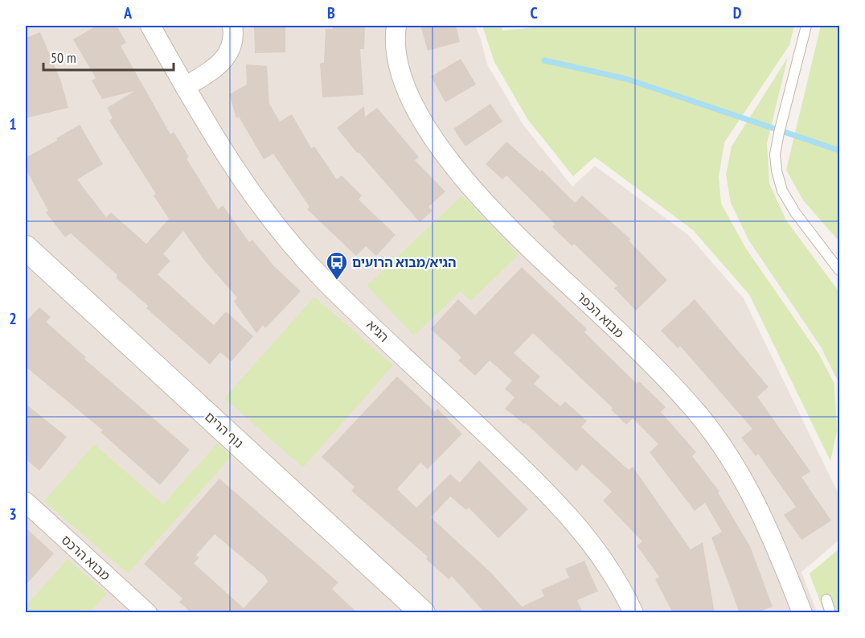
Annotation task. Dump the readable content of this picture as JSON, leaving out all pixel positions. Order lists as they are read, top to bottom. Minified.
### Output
{"streets":{"street":["מבוא הכפר","הגיא","נוף הרים","מבוא הרכס"]},"places":{"bus stop":["הגיא/מבוא הרועים"]},"scale_bar":"50 m","grid":{"columns":["A","B","C","D"],"rows":["1","2","3"]}}
